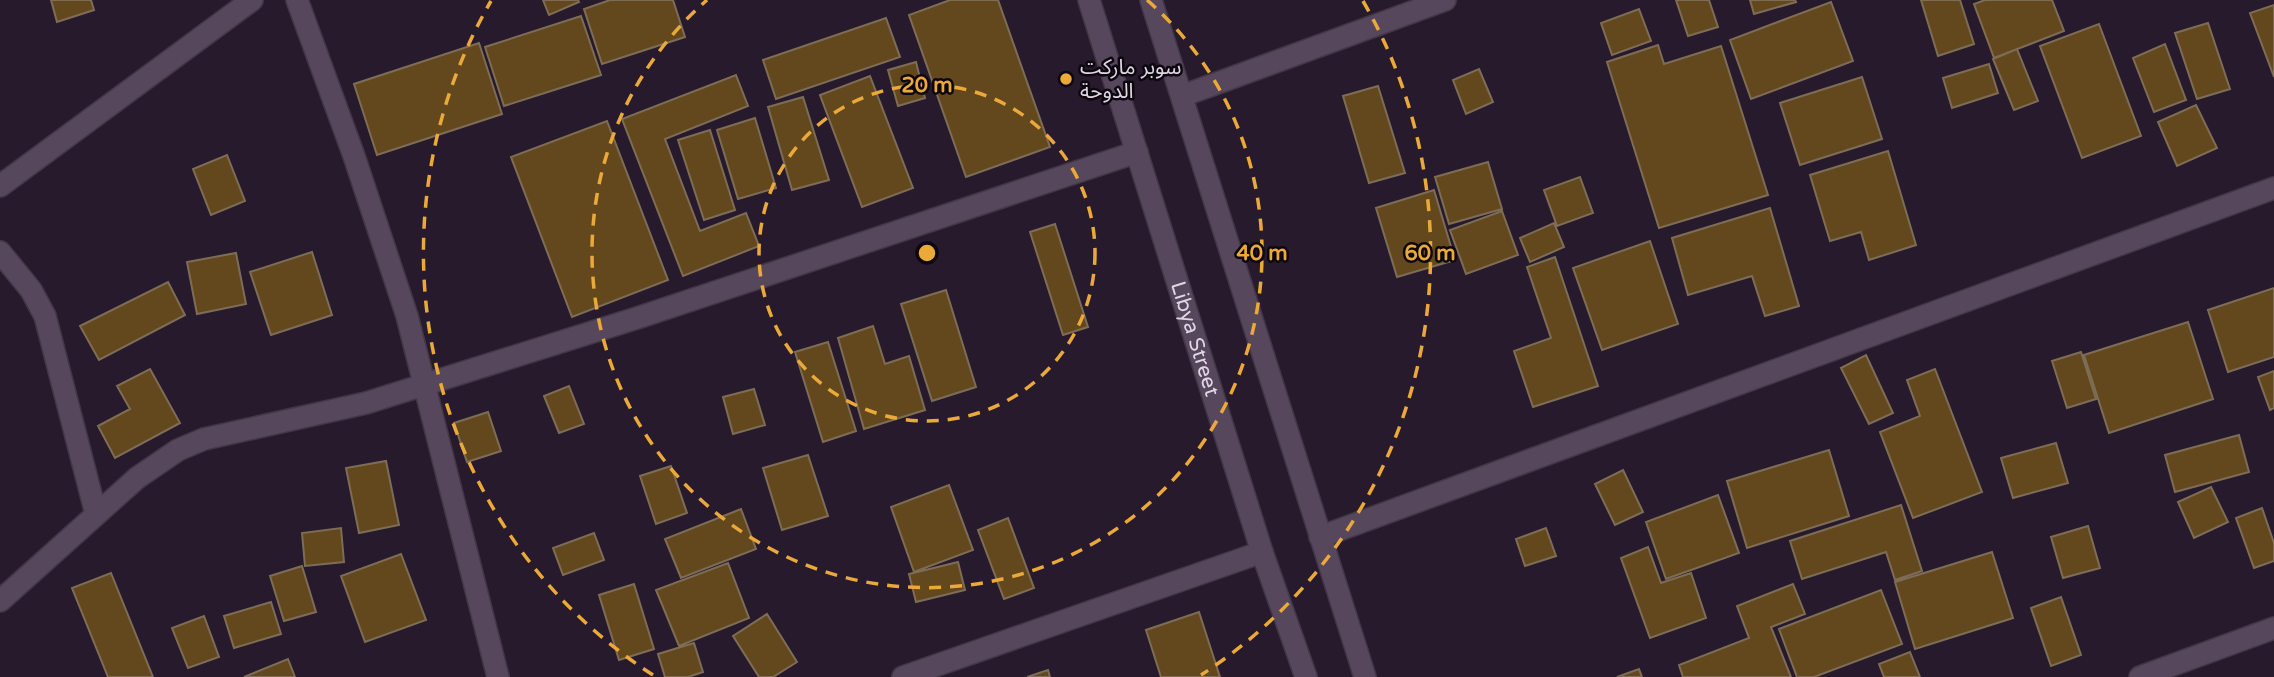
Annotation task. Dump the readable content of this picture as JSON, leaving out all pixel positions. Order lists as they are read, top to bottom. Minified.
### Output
{"streets":{"street":["Libya Street"]},"places":["سوبر ماركت الدوحة"],"rings":["20 m","40 m","60 m"]}
